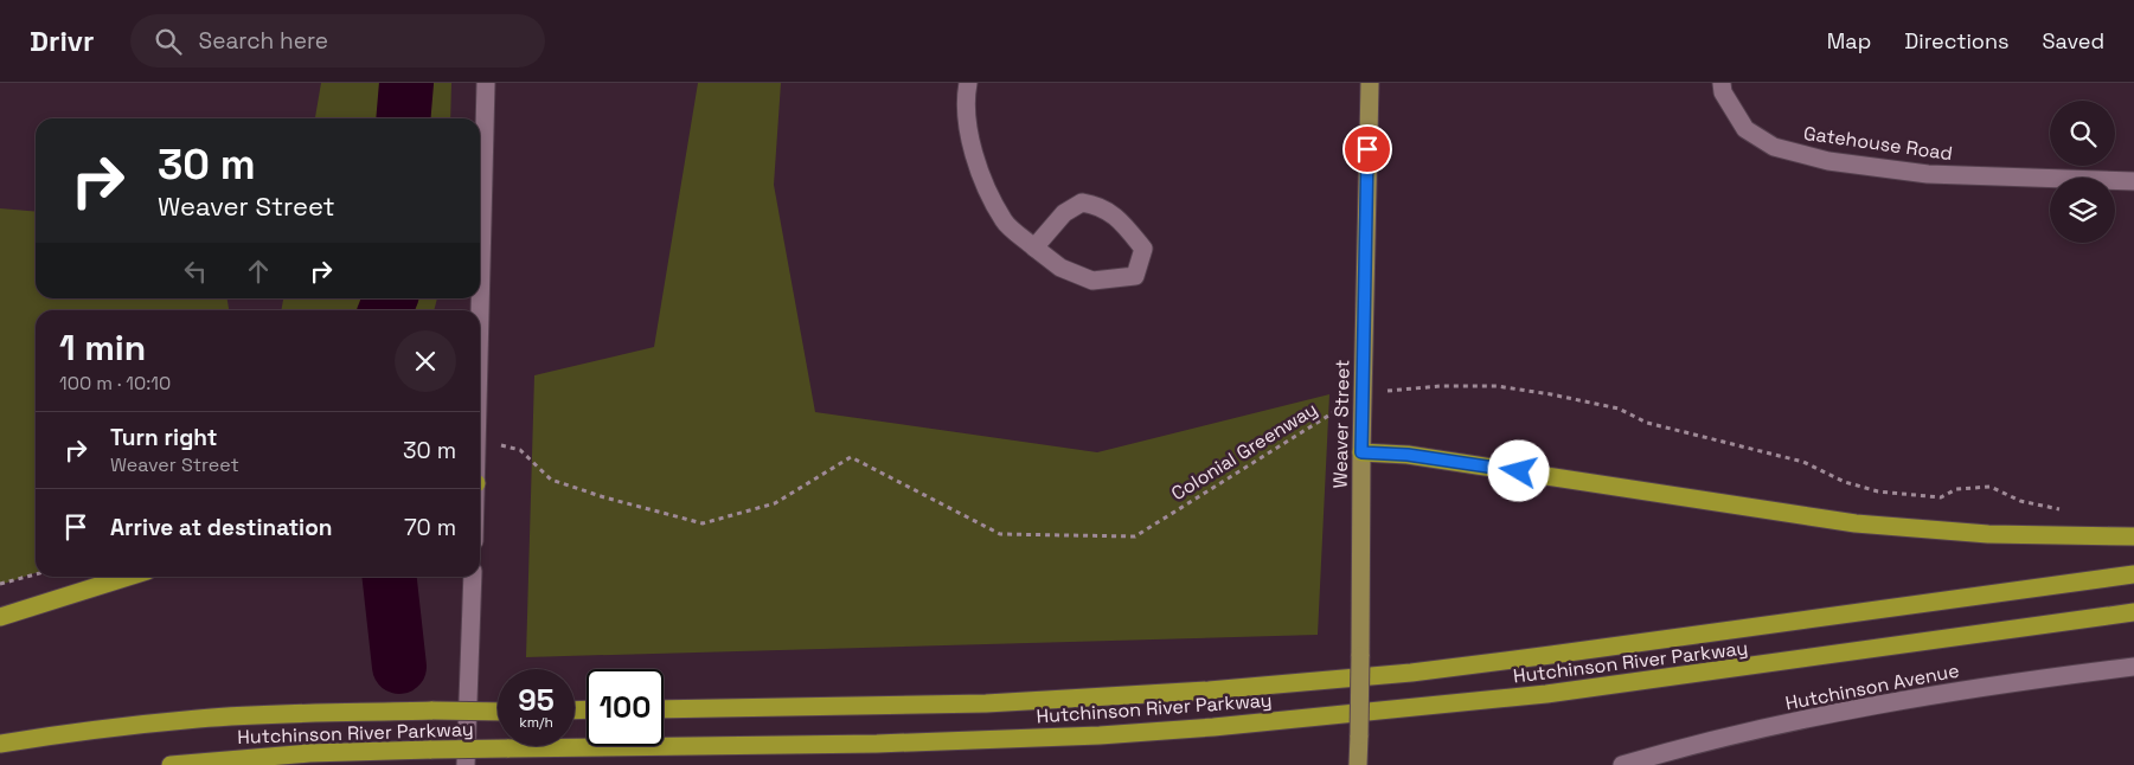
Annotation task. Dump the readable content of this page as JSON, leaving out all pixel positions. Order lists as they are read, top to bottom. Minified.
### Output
{"streets":{"highway":["Hutchinson River Parkway"],"main road":["Weaver Street"],"street":["Gatehouse Road","Hutchinson Avenue"],"path":["Colonial Greenway"]},"crossings":[["Weaver Street","Colonial Greenway"]],"page":{"header":"Drivr","search":"Search here","nav":["Map","Directions","Saved"],"turn":["30 m","Weaver Street"],"heading":["1 min","100 m · 10:10"],"list":[{"name":"Turn right","note":"Weaver Street","value":"30 m"},{"name":"Arrive at destination","value":"70 m"}],"speed":"95 km/h","limit":"100"}}
